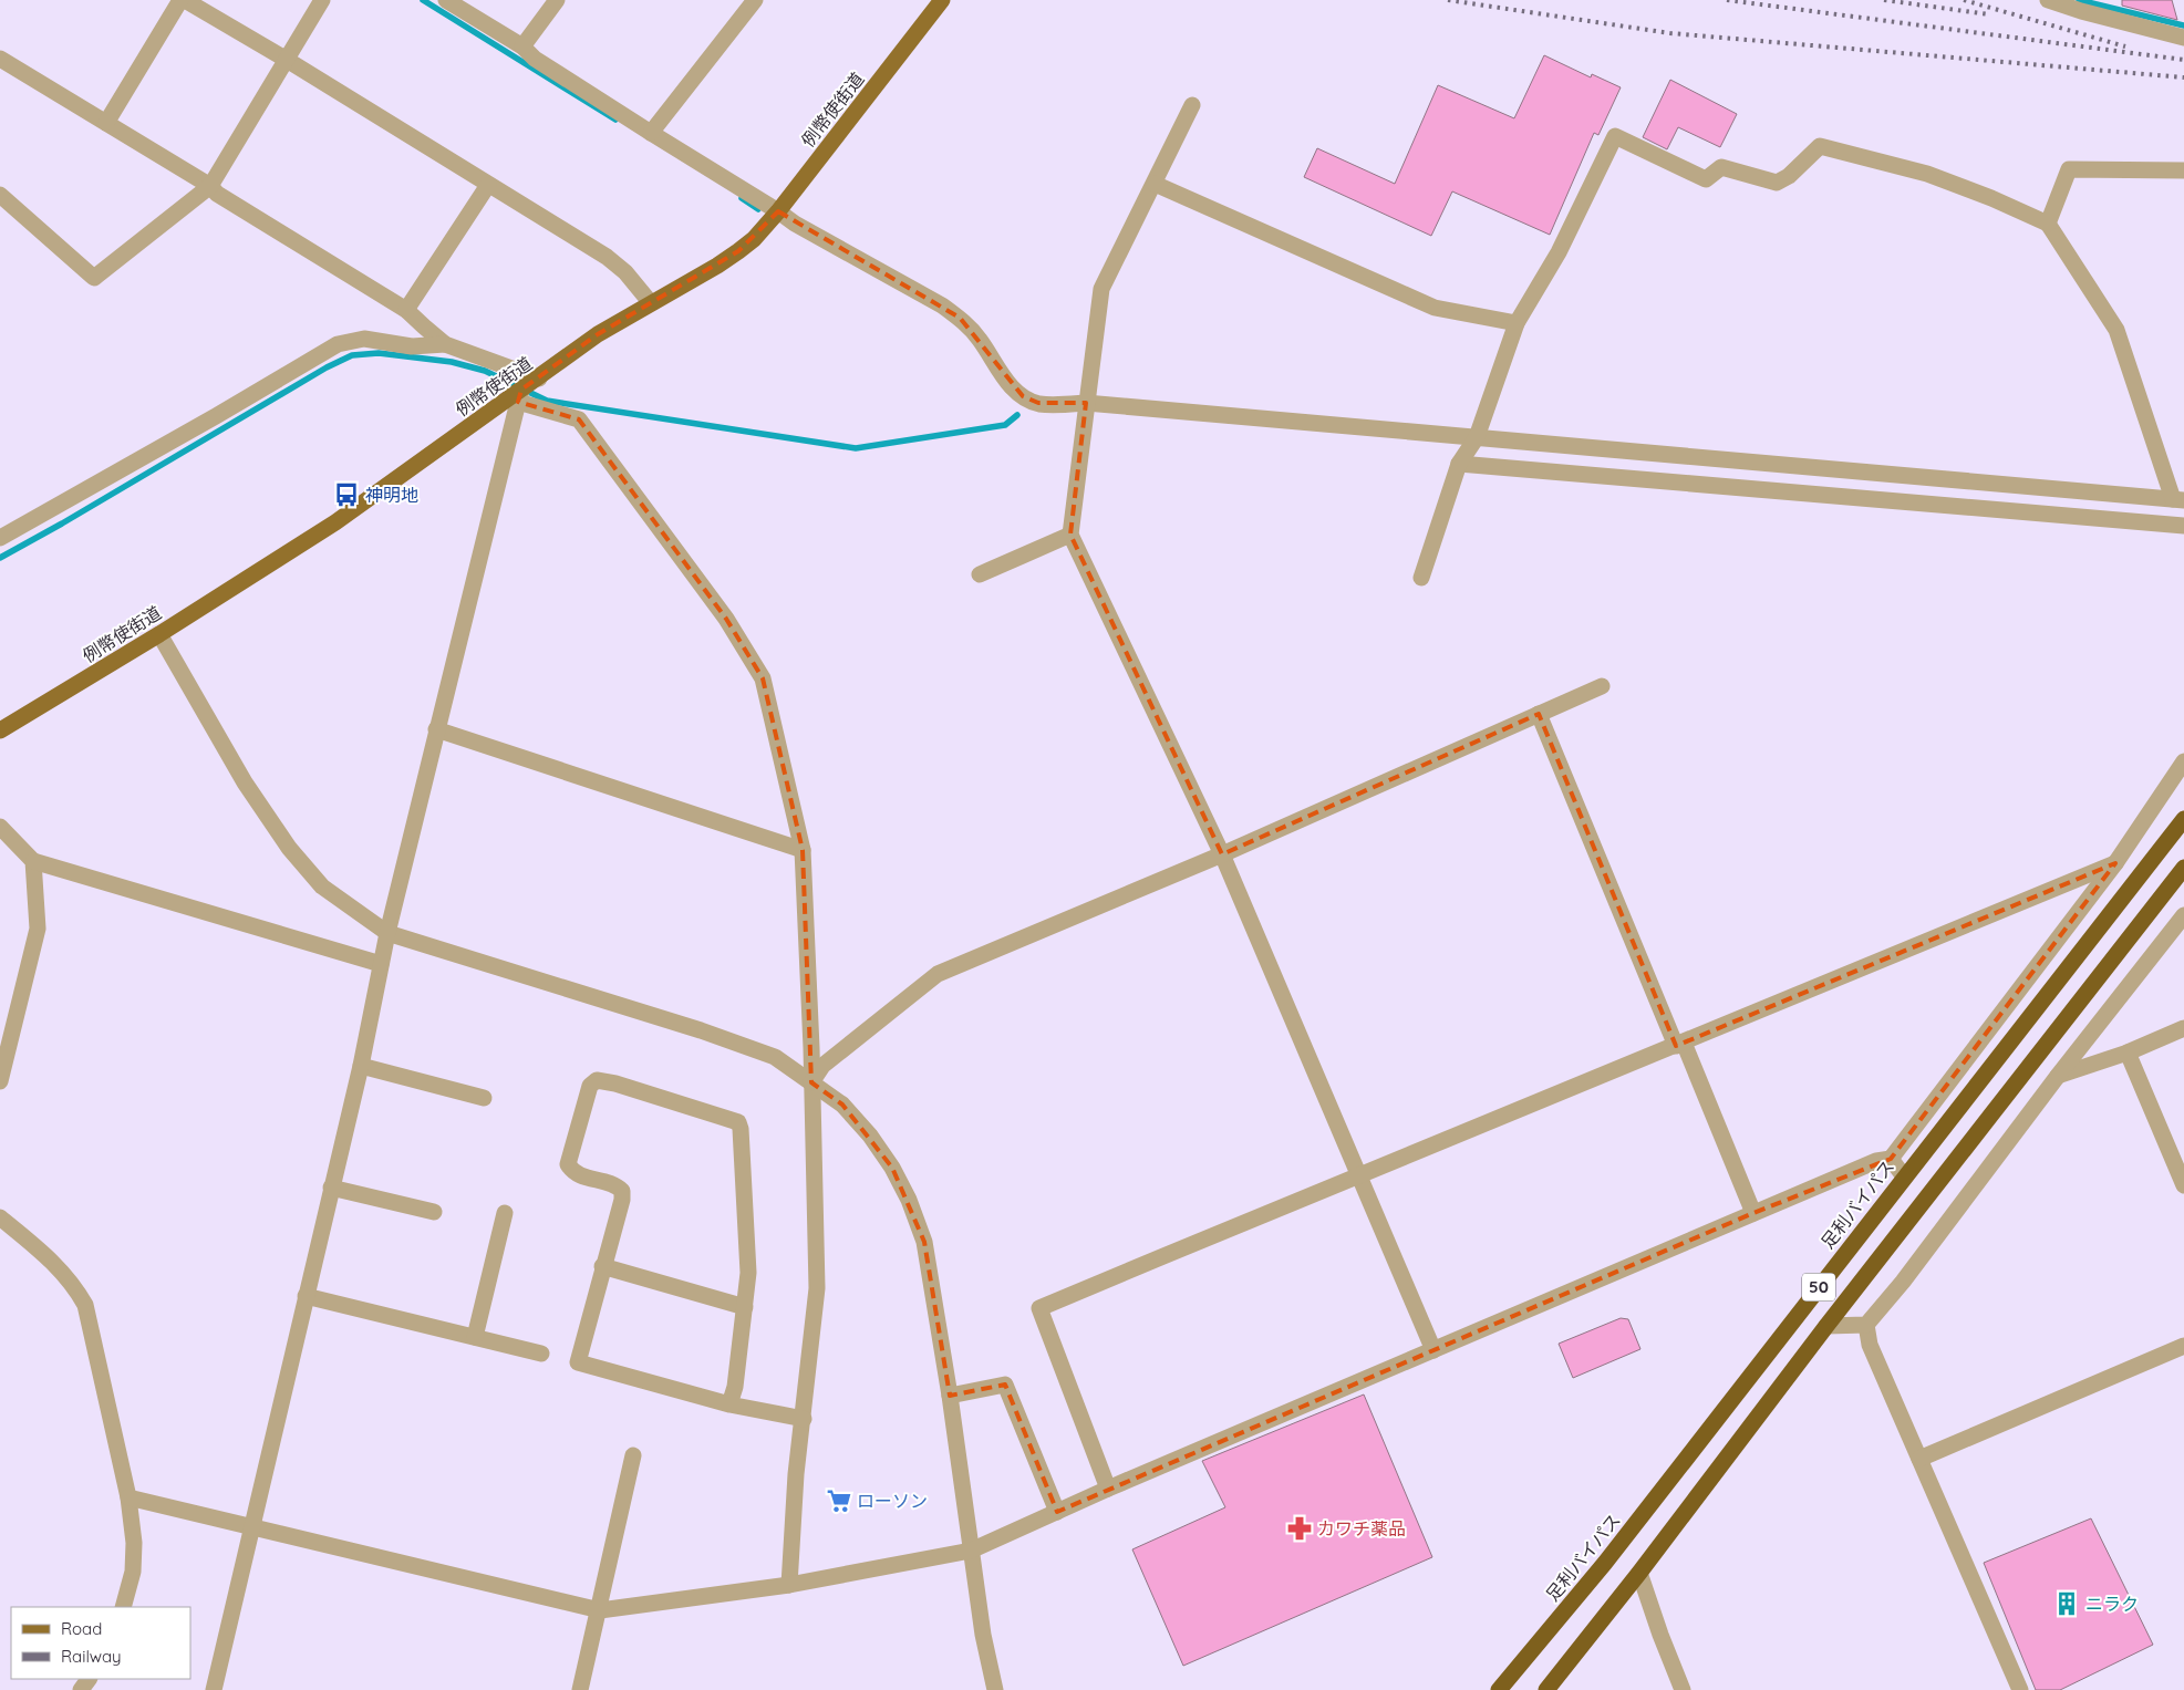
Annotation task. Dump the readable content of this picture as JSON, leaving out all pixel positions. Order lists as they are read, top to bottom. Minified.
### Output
{"streets":{"highway":["足利バイパス","50"],"main road":["例幣使街道"]},"places":{"bus stop":["神明地"],"supermarket":["ローソン"],"pharmacy":["カワチ薬品"],"building":["ニラク"]},"legend":["Road","Railway"]}
